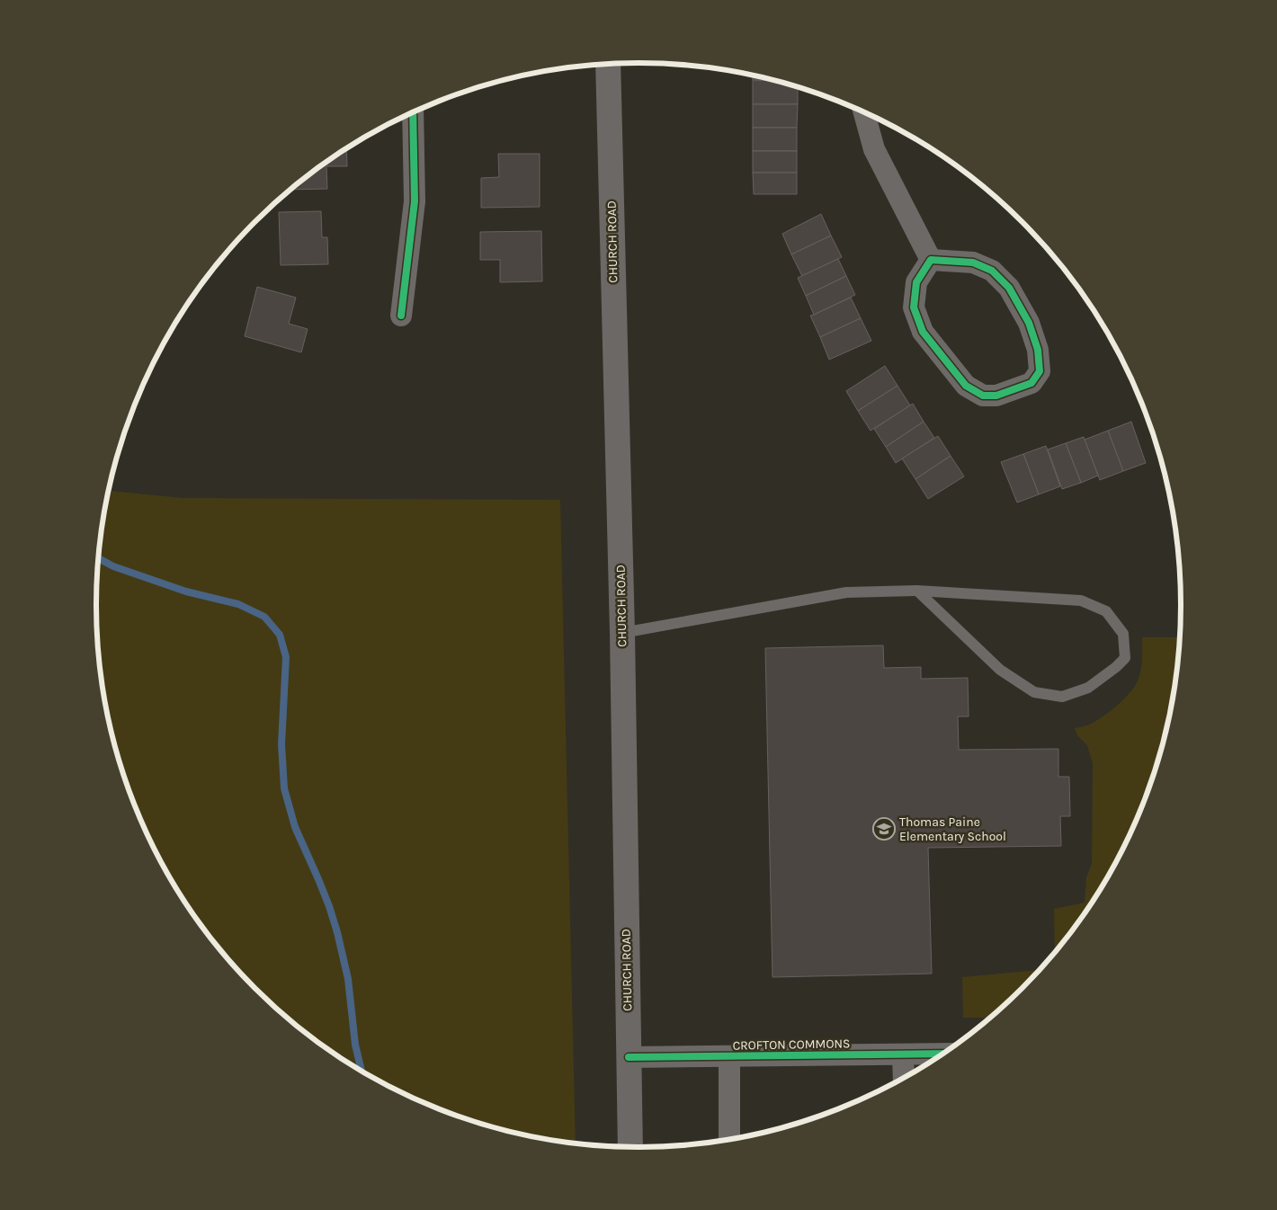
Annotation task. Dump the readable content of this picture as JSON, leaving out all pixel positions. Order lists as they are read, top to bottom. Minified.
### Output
{"streets":{"main road":["CHURCH ROAD"],"street":["CROFTON COMMONS"]},"crossings":[["CHURCH ROAD","CROFTON COMMONS"]],"places":{"school or university":["Thomas Paine Elementary School"]}}
